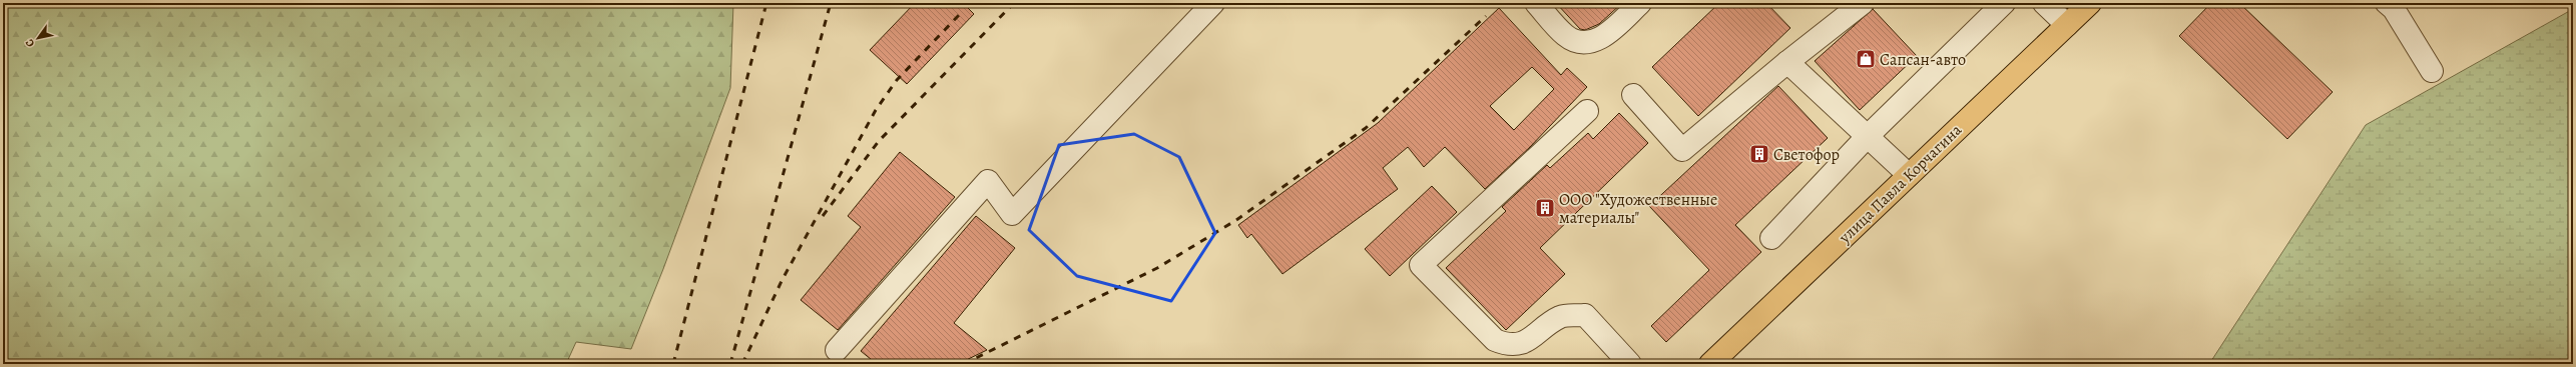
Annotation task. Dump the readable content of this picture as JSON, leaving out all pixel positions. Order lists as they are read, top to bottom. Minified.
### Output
{"streets":{"main road":["улица Павла Корчагина"]},"places":{"shop":["Сапсан-авто"],"building":["Светофор","ООО \"Художественные материалы\""]},"north":"bottom left"}
